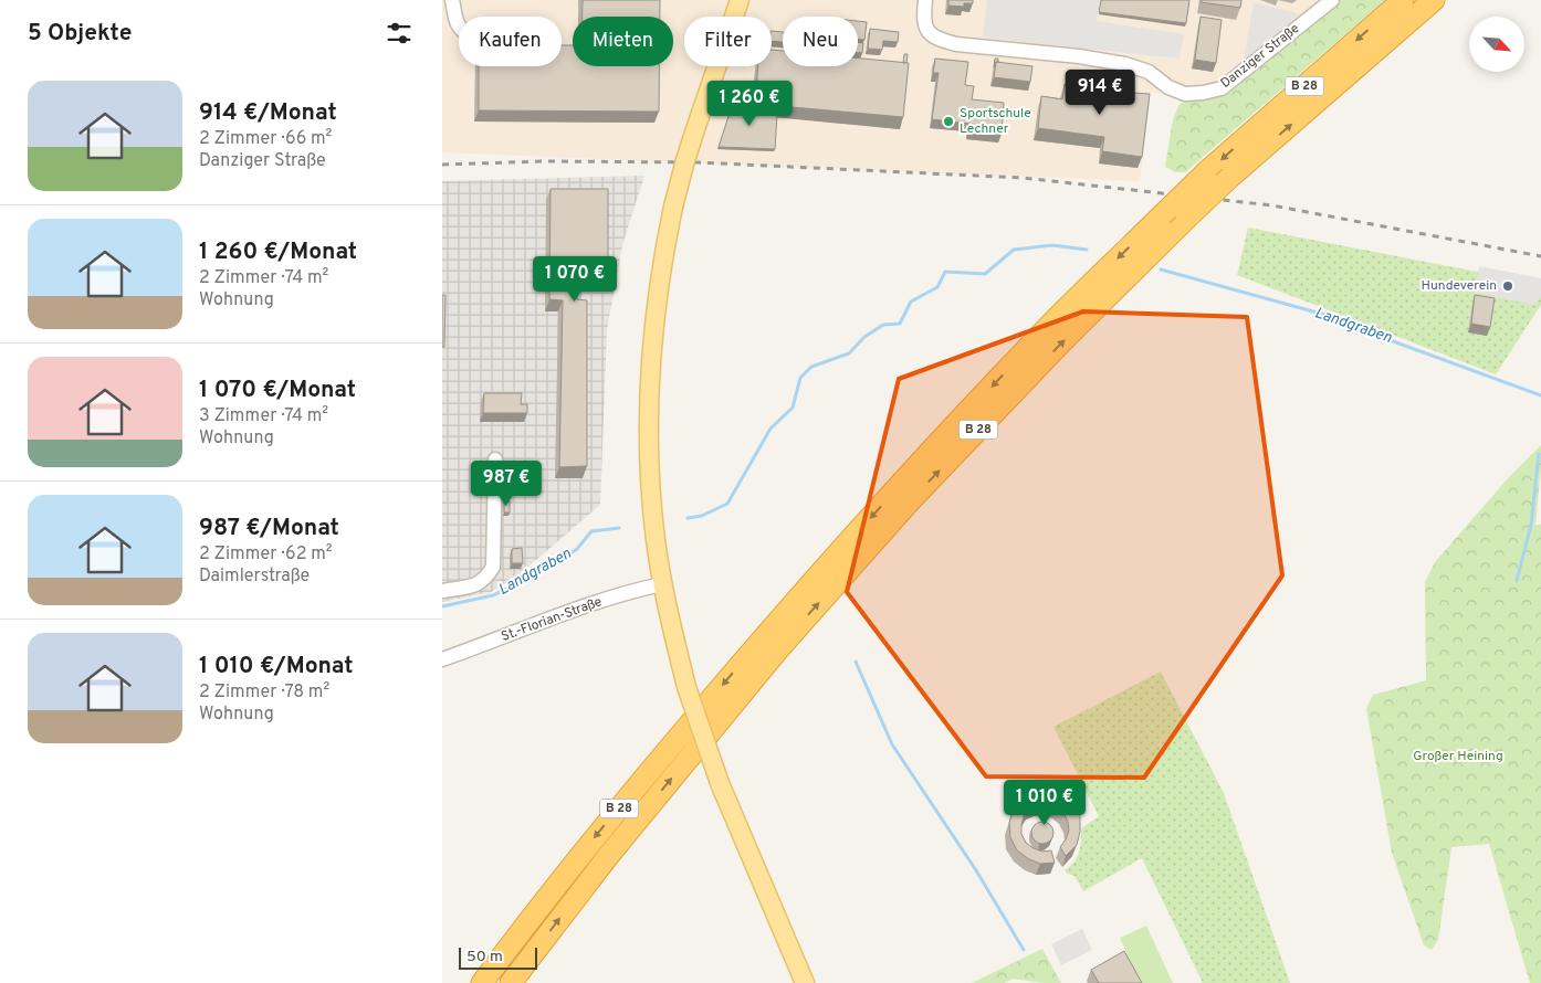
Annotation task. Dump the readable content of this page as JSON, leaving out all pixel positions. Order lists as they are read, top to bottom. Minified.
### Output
{"streets":{"highway":["B 28"],"street":["Danziger Straße","St.-Florian-Straße"]},"water":["Landgraben"],"parks":["Großer Heining"],"places":["Sportschule Lechner","Hundeverein"],"scale_bar":"50 m","north":"bottom right","page":{"heading":"5 Objekte","chip":["Kaufen","Mieten","Filter","Neu"],"list":[{"name":"914 €/Monat","note":"2 Zimmer · 66 m² · Danziger Straße"},{"name":"1 260 €/Monat","note":"2 Zimmer · 74 m² · Wohnung"},{"name":"1 070 €/Monat","note":"3 Zimmer · 74 m² · Wohnung"},{"name":"987 €/Monat","note":"2 Zimmer · 62 m² · Daimlerstraße"},{"name":"1 010 €/Monat","note":"2 Zimmer · 78 m² · Wohnung"}],"price":["914 €","1 260 €","1 070 €","987 €","1 010 €"],"scale":"50 m"}}
